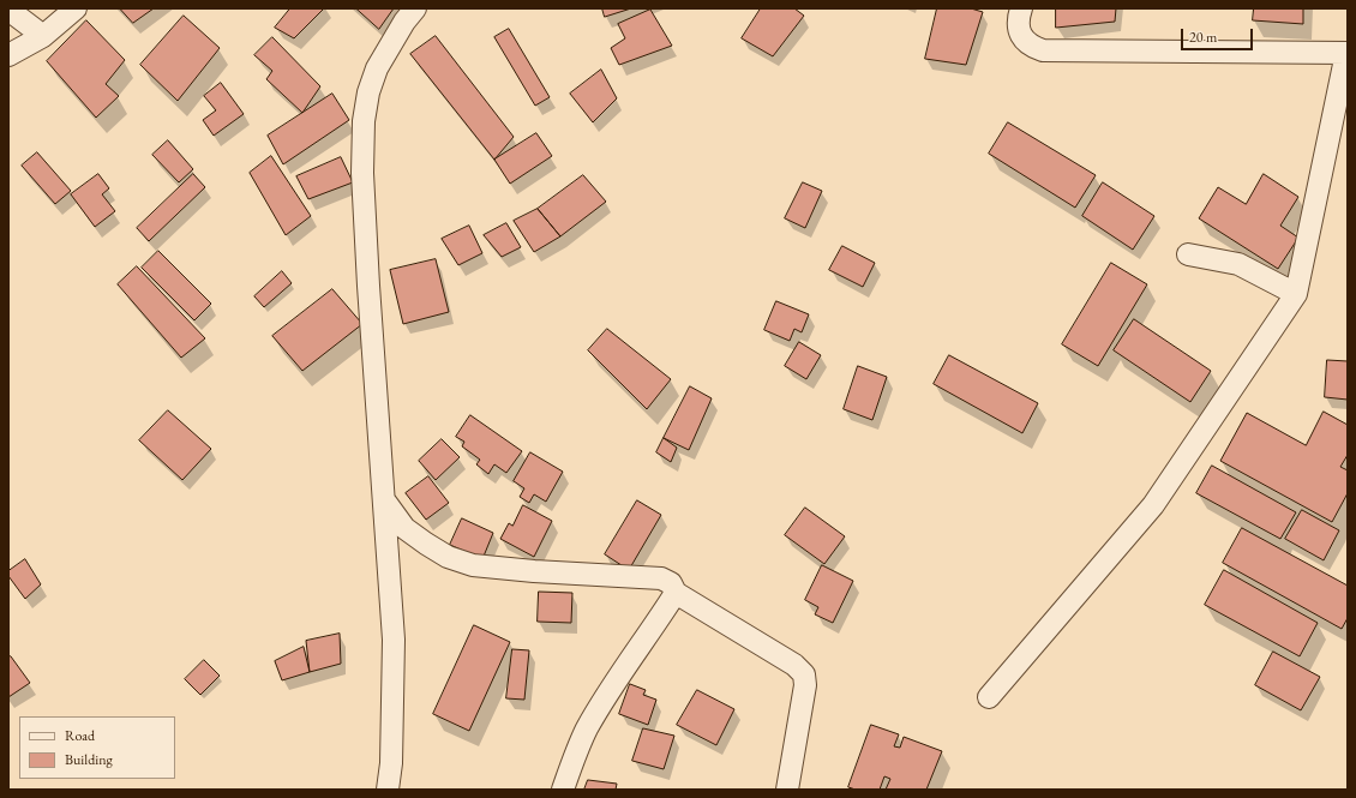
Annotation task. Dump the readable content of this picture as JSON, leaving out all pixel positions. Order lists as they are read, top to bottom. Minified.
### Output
{"legend":["Road","Building"],"scale_bar":"20 m"}
